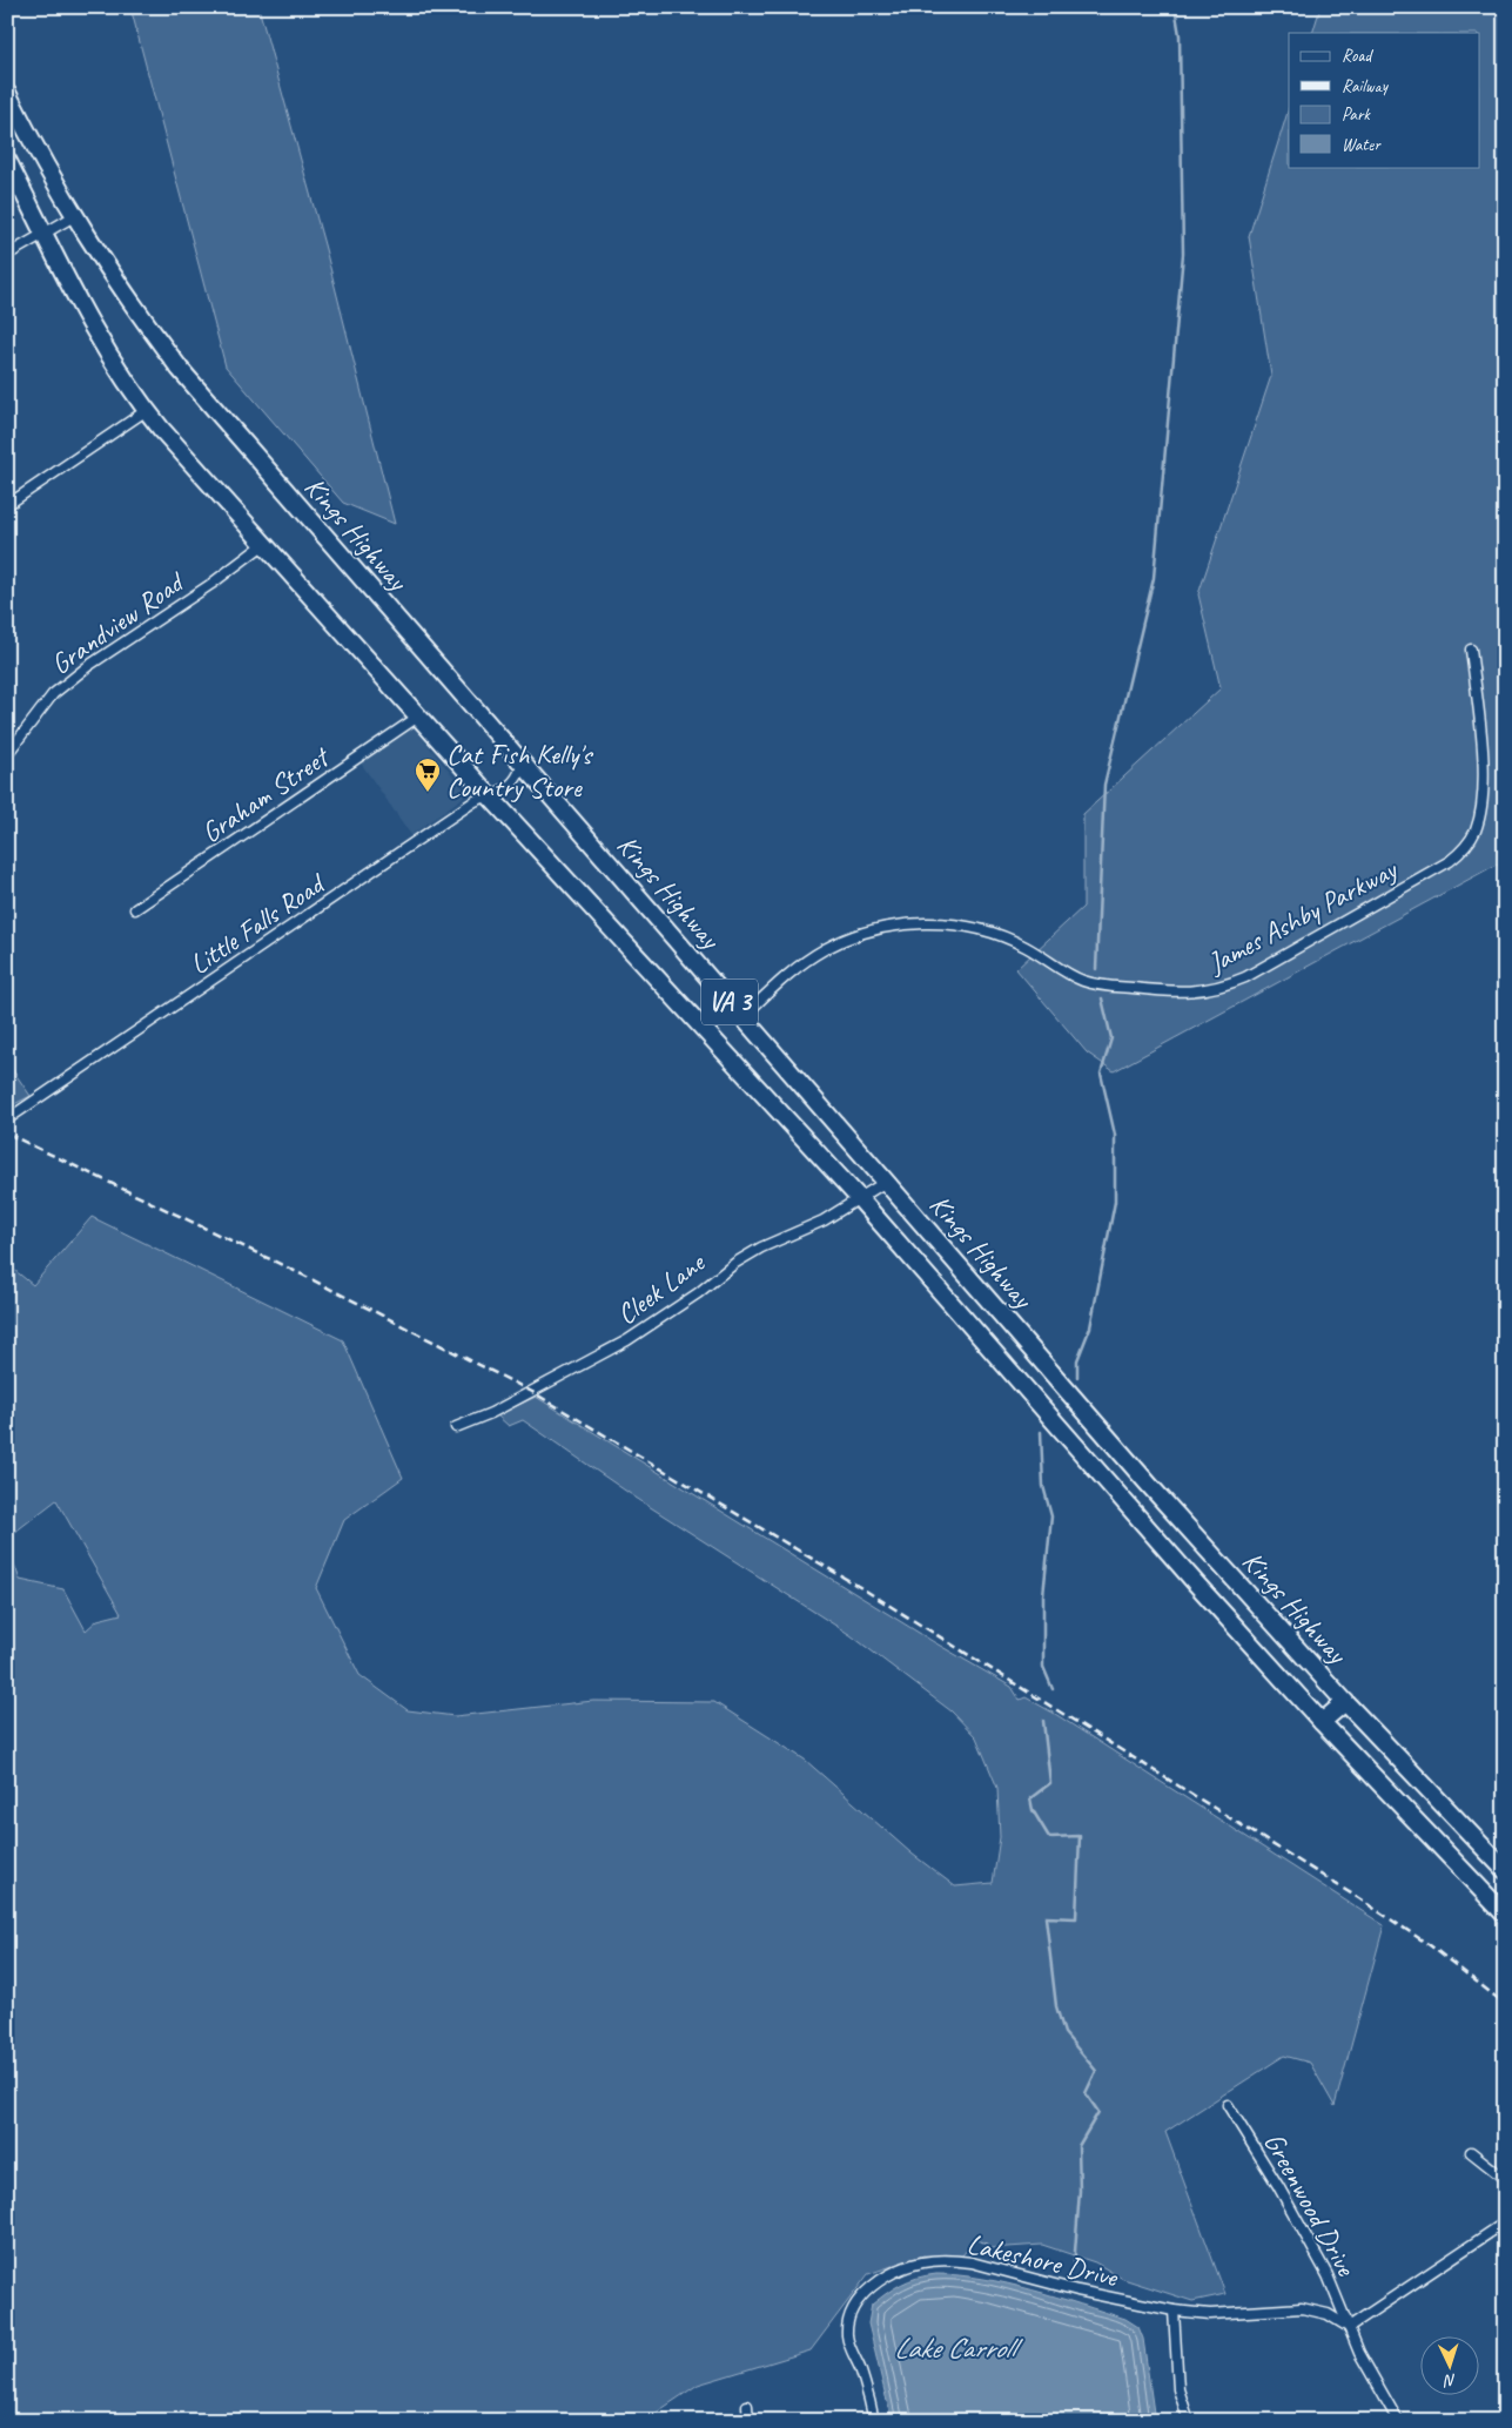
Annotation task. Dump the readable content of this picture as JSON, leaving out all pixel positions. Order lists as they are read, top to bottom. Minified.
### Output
{"streets":{"highway":["Kings Highway","VA 3"],"street":["Grandview Road","Graham Street","James Ashby Parkway","Little Falls Road","Cleek Lane","Greenwood Drive","Lakeshore Drive"]},"crossings":[["Kings Highway","Grandview Road"],["Kings Highway","Graham Street"],["Kings Highway","James Ashby Parkway"],["Kings Highway","Little Falls Road"],["Kings Highway","Cleek Lane"],["Greenwood Drive","Lakeshore Drive"]],"water":["Lake Carroll"],"places":{"supermarket":["Cat Fish Kelly's Country Store"]},"legend":["Road","Railway","Park","Water"],"north":"bottom"}
